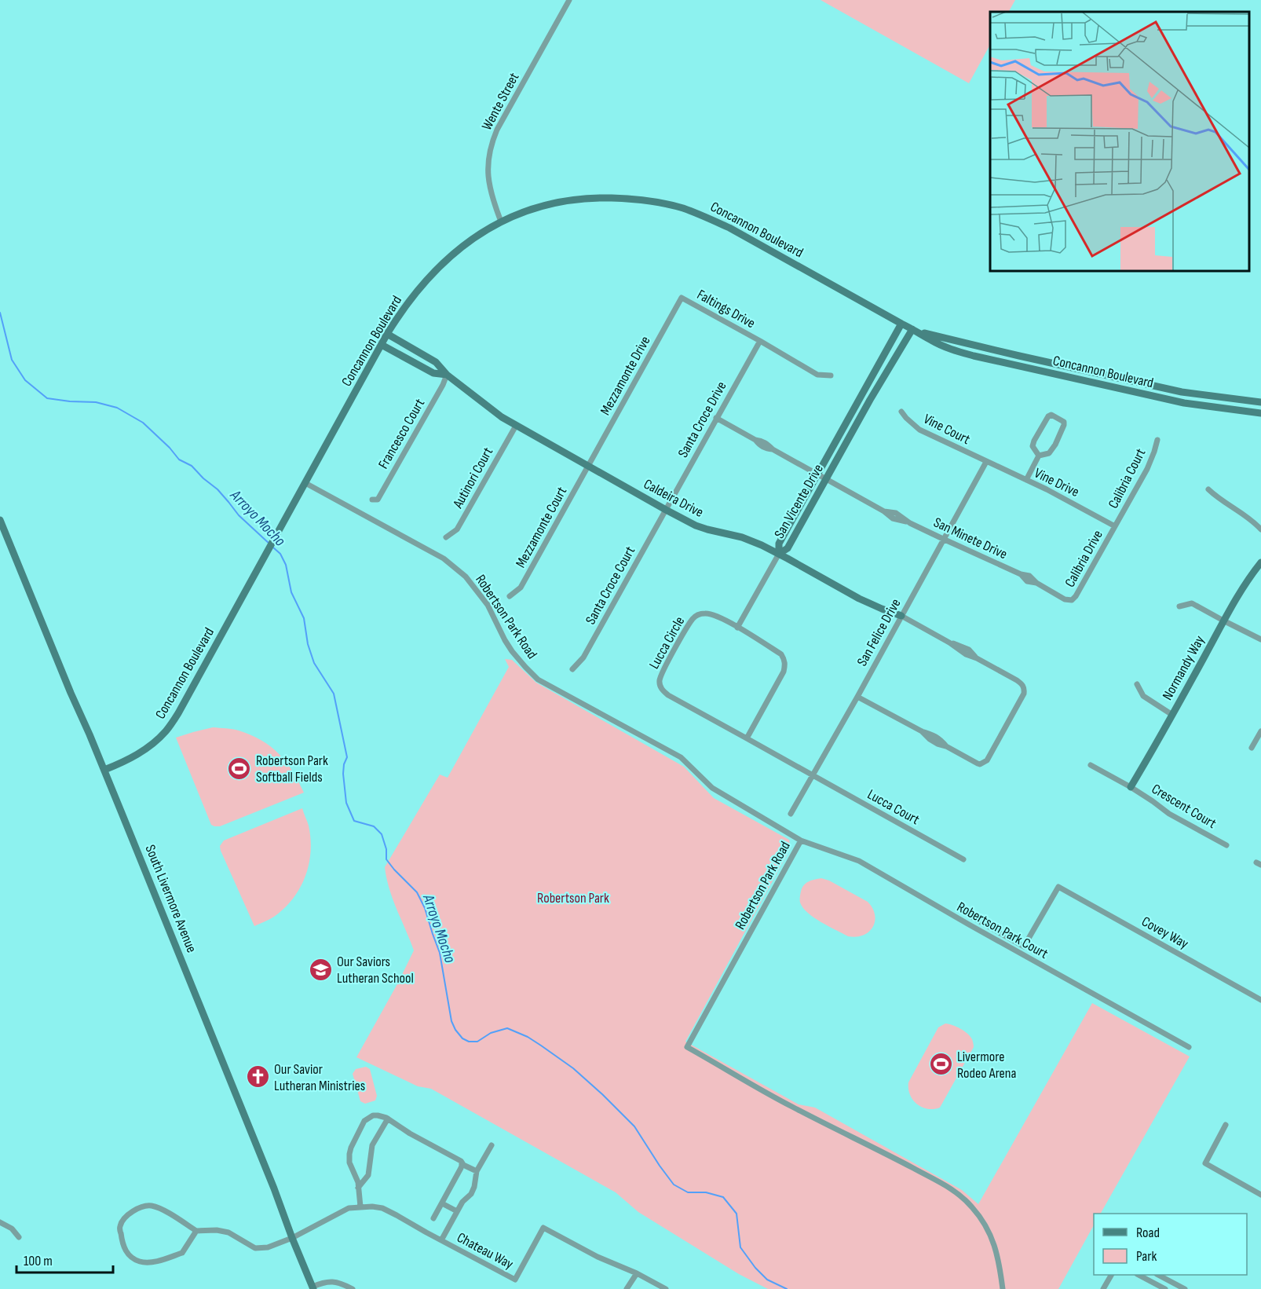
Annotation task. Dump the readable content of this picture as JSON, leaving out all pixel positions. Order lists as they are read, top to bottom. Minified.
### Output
{"streets":{"main road":["Concannon Boulevard","Caldeira Drive","San Vicente Drive","Normandy Way","South Livermore Avenue"],"street":["Wente Street","Faltings Drive","Mezzamonte Drive","Santa Croce Drive","Vine Court","Francesco Court","Autinori Court","Calibria Court","Vine Drive","Mezzamonte Court","San Minete Drive","Calibria Drive","Santa Croce Court","Robertson Park Road","San Felice Drive","Lucca Circle","Crescent Court","Lucca Court","Robertson Park Court","Covey Way","Chateau Way"]},"crossings":[["Wente Street","Concannon Boulevard"],["Concannon Boulevard","Caldeira Drive"],["Concannon Boulevard","San Vicente Drive"],["Concannon Boulevard","Robertson Park Road"],["Concannon Boulevard","South Livermore Avenue"],["Faltings Drive","Mezzamonte Drive"],["Faltings Drive","Santa Croce Drive"],["Mezzamonte Drive","Caldeira Drive"],["Mezzamonte Drive","Mezzamonte Court"],["Santa Croce Drive","Caldeira Drive"],["Santa Croce Drive","San Minete Drive"],["Santa Croce Drive","Santa Croce Court"],["Vine Court","Vine Drive"],["Vine Court","San Felice Drive"],["Francesco Court","Caldeira Drive"],["Autinori Court","Caldeira Drive"],["Calibria Court","Vine Drive"],["Calibria Court","Calibria Drive"],["Vine Drive","Calibria Drive"],["Vine Drive","San Felice Drive"],["Caldeira Drive","San Vicente Drive"],["Caldeira Drive","Mezzamonte Court"],["Caldeira Drive","Santa Croce Court"],["Caldeira Drive","San Felice Drive"],["San Vicente Drive","San Minete Drive"],["San Minete Drive","Calibria Drive"],["San Minete Drive","San Felice Drive"],["Robertson Park Road","Robertson Park Court"],["San Felice Drive","Lucca Circle"],["San Felice Drive","Lucca Court"],["Lucca Circle","Lucca Court"],["Normandy Way","Crescent Court"],["South Livermore Avenue","Chateau Way"]],"water":["Arroyo Mocho"],"parks":["Robertson Park"],"places":{"sports":["Robertson Park Softball Fields","Livermore Rodeo Arena"],"school or university":["Our Saviors Lutheran School"],"church":["Our Savior Lutheran Ministries"]},"legend":["Road","Park"],"scale_bar":"100 m"}
